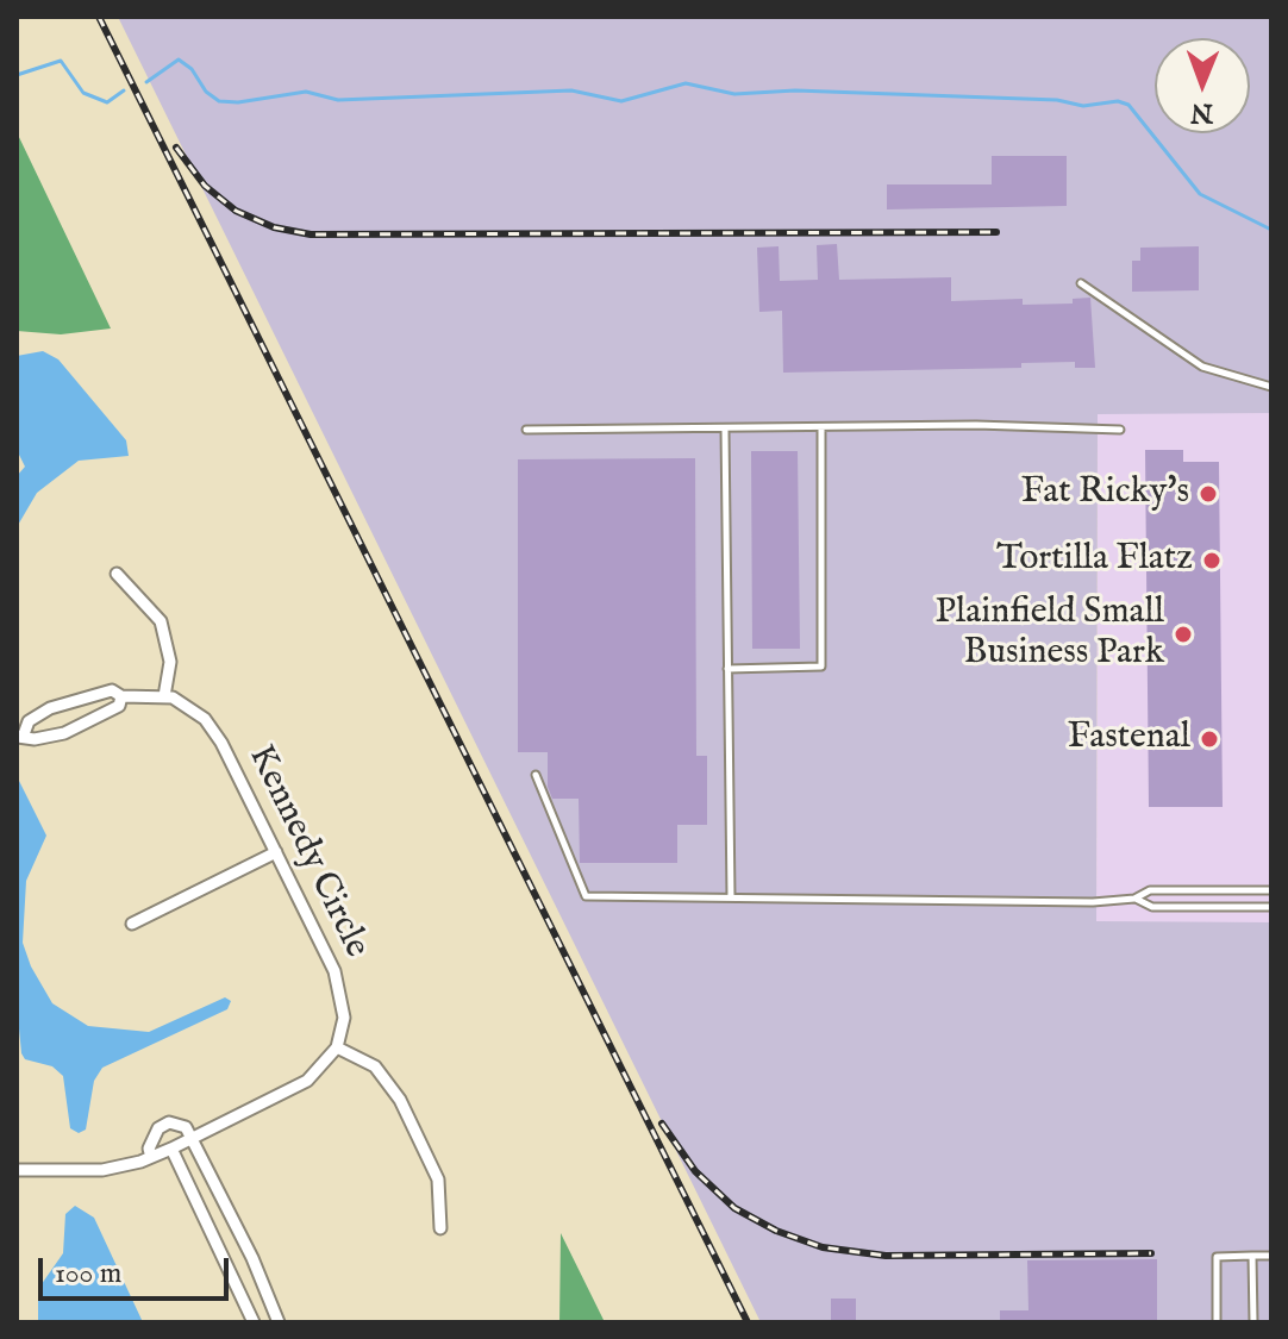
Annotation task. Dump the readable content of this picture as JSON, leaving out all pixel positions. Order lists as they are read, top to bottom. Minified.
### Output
{"streets":{"street":["Kennedy Circle"]},"places":["Fat Ricky's","Tortilla Flatz","Plainfield Small Business Park","Fastenal"],"scale_bar":"100 m","north":"bottom"}
